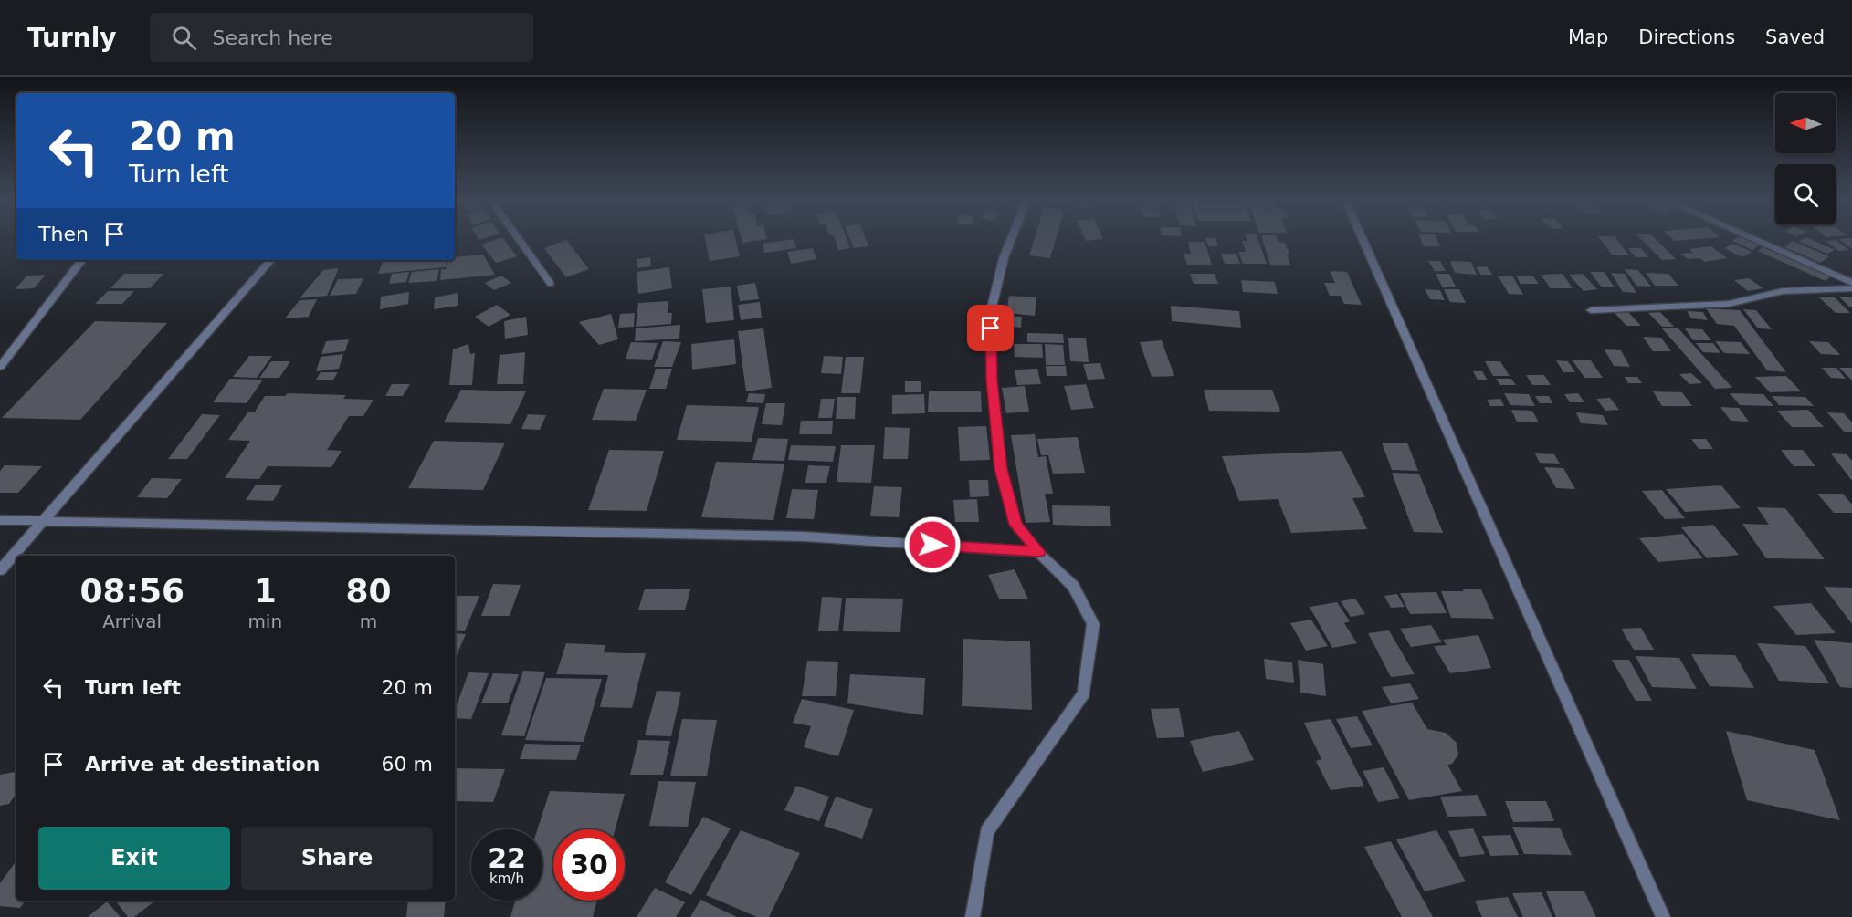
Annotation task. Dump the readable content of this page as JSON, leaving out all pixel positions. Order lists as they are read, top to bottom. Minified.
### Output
{"north":"left","page":{"header":"Turnly","search":"Search here","nav":["Map","Directions","Saved"],"turn":["20 m","Turn left"],"then":"Then","eta":["08:56","Arrival","1","min","80","m"],"list":[{"name":"Turn left","value":"20 m"},{"name":"Arrive at destination","value":"60 m"}],"buttons":["Exit","Share"],"speed":"22 km/h","limit":"30"}}
